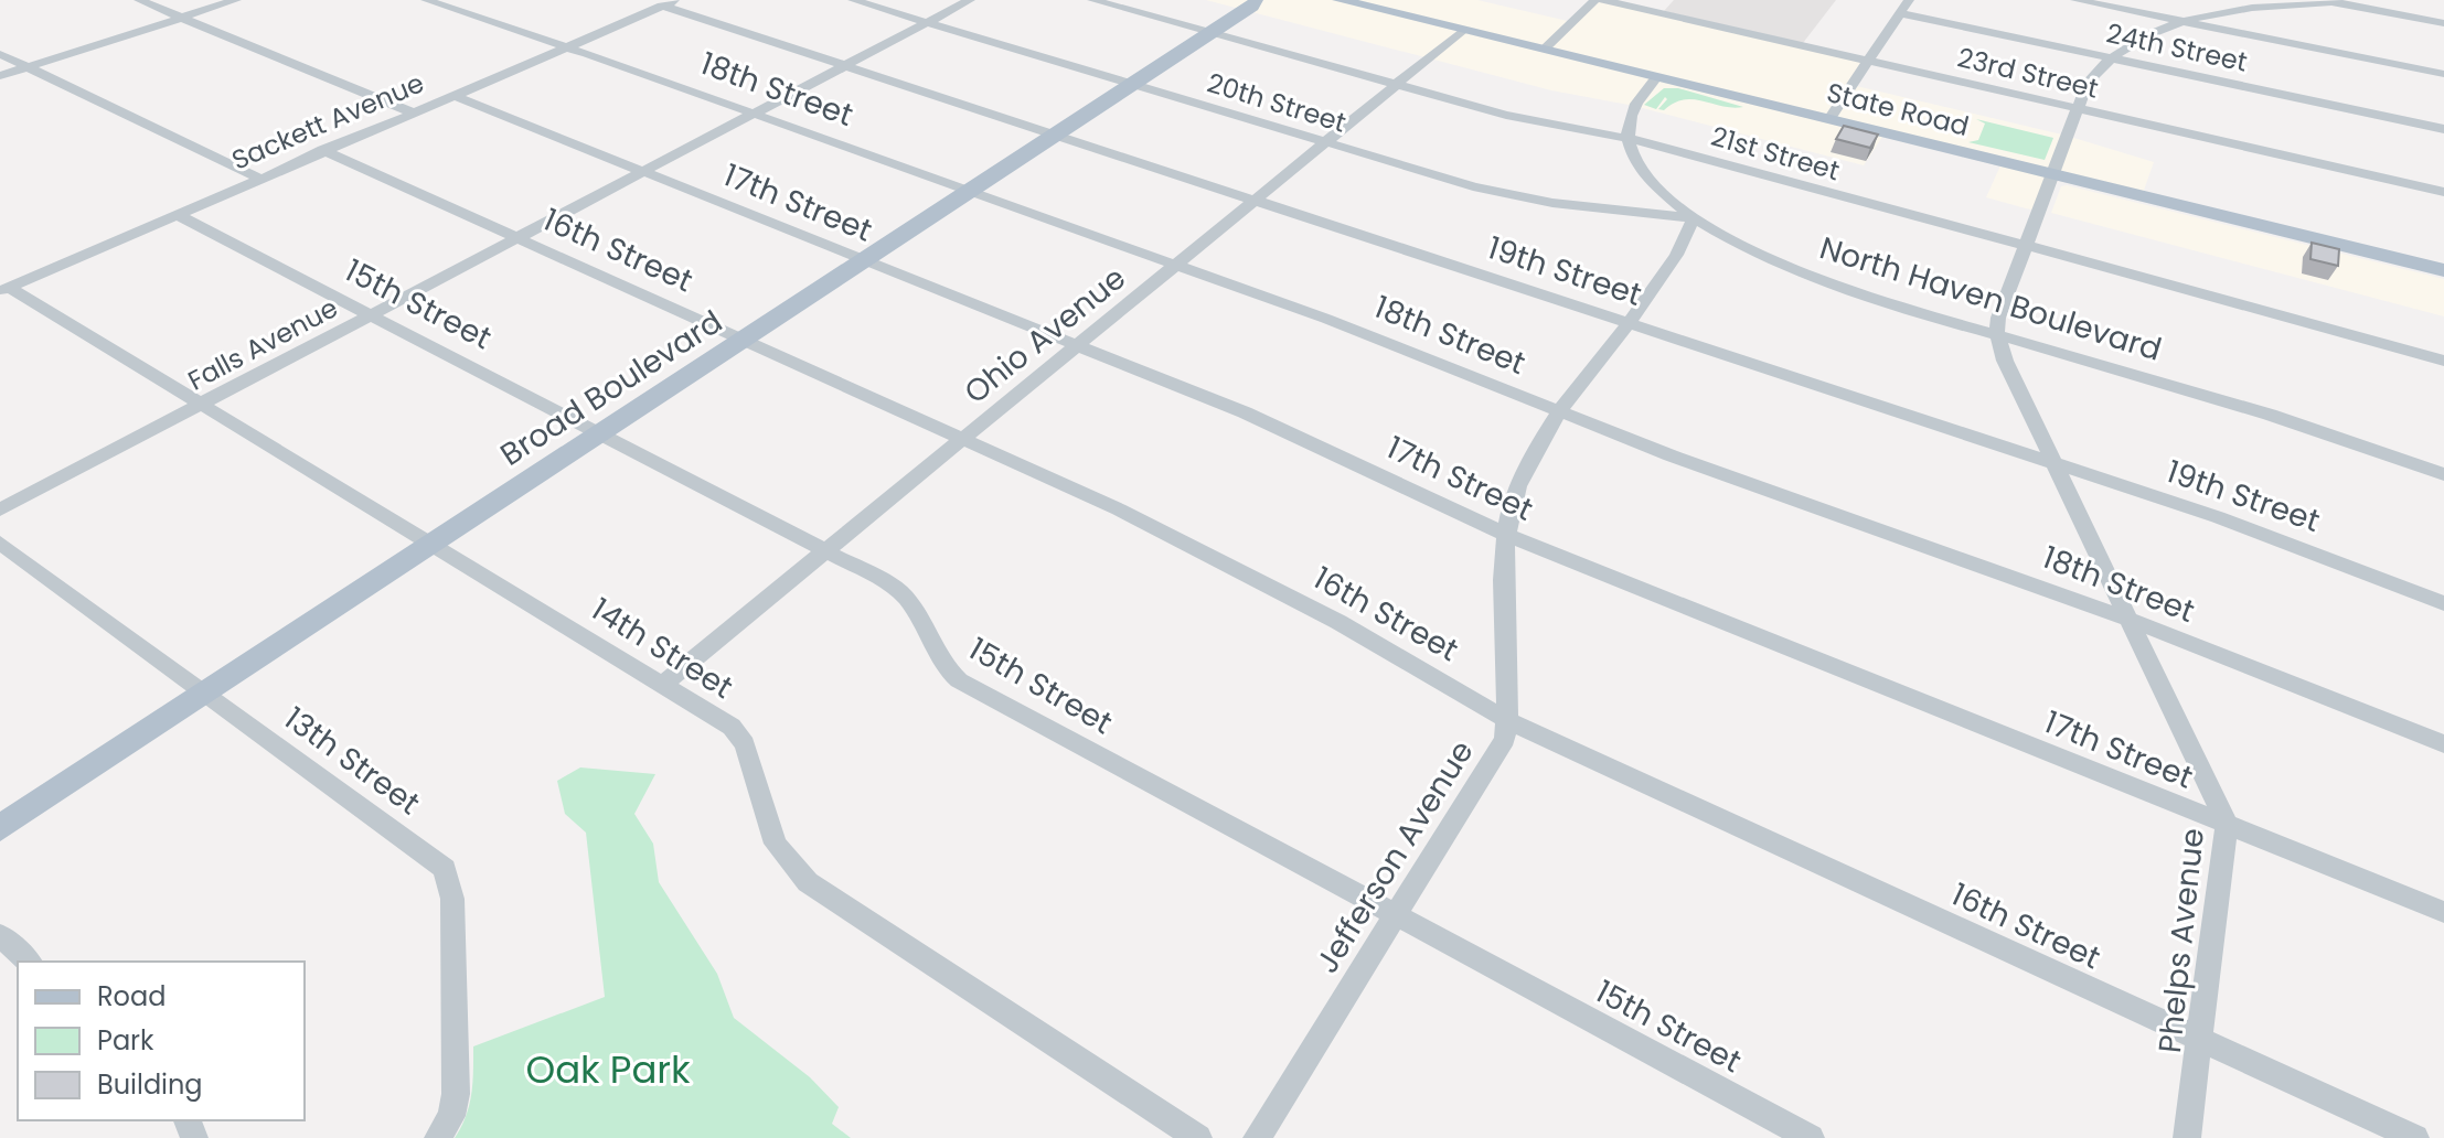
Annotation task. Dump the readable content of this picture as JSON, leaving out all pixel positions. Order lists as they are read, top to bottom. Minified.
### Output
{"streets":{"main road":["State Road","Broad Boulevard"],"street":["24th Street","23rd Street","18th Street","20th Street","Sackett Avenue","21st Street","17th Street","16th Street","19th Street","North Haven Boulevard","15th Street","Ohio Avenue","Falls Avenue","14th Street","13th Street","Jefferson Avenue","Phelps Avenue"]},"crossings":[["18th Street","Sackett Avenue"],["18th Street","Ohio Avenue"],["18th Street","Falls Avenue"],["18th Street","Broad Boulevard"],["18th Street","Jefferson Avenue"],["18th Street","Phelps Avenue"],["20th Street","North Haven Boulevard"],["20th Street","Ohio Avenue"],["20th Street","Falls Avenue"],["20th Street","Broad Boulevard"],["20th Street","Jefferson Avenue"],["State Road","Ohio Avenue"],["Sackett Avenue","17th Street"],["Sackett Avenue","16th Street"],["Sackett Avenue","19th Street"],["Sackett Avenue","15th Street"],["Sackett Avenue","14th Street"],["21st Street","North Haven Boulevard"],["21st Street","Ohio Avenue"],["21st Street","Broad Boulevard"],["17th Street","Ohio Avenue"],["17th Street","Falls Avenue"],["17th Street","Broad Boulevard"],["17th Street","Jefferson Avenue"],["17th Street","Phelps Avenue"],["16th Street","Ohio Avenue"],["16th Street","Falls Avenue"],["16th Street","Broad Boulevard"],["16th Street","Jefferson Avenue"],["16th Street","Phelps Avenue"],["19th Street","Ohio Avenue"],["19th Street","Falls Avenue"],["19th Street","Broad Boulevard"],["19th Street","Jefferson Avenue"],["19th Street","Phelps Avenue"],["North Haven Boulevard","Jefferson Avenue"],["North Haven Boulevard","Phelps Avenue"],["15th Street","Ohio Avenue"],["15th Street","Falls Avenue"],["15th Street","Broad Boulevard"],["15th Street","Jefferson Avenue"],["Ohio Avenue","14th Street"],["Falls Avenue","14th Street"],["Broad Boulevard","14th Street"],["Broad Boulevard","13th Street"]],"parks":["Oak Park"],"legend":["Road","Park","Building"]}
